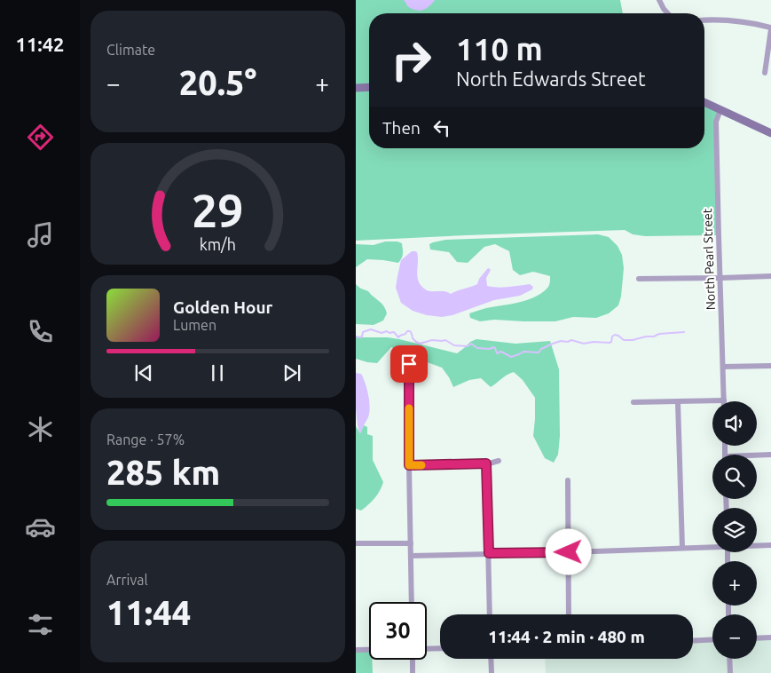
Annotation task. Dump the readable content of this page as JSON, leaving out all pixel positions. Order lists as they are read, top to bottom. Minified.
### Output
{"streets":{"street":["North Pearl Street"]},"page":{"tabs":"11:42","tile":["Climate",["Range · 57%","285 km"],["Arrival","11:44"]],"turn":["110 m","North Edwards Street"],"heat":["−","20.5°","+"],"then":"Then","song":["Golden Hour","Lumen"],"map_buttons":["+","−"],"limit":"30","trip":"11:44 · 2 min · 480 m","gauge":["29","km/h"]}}
